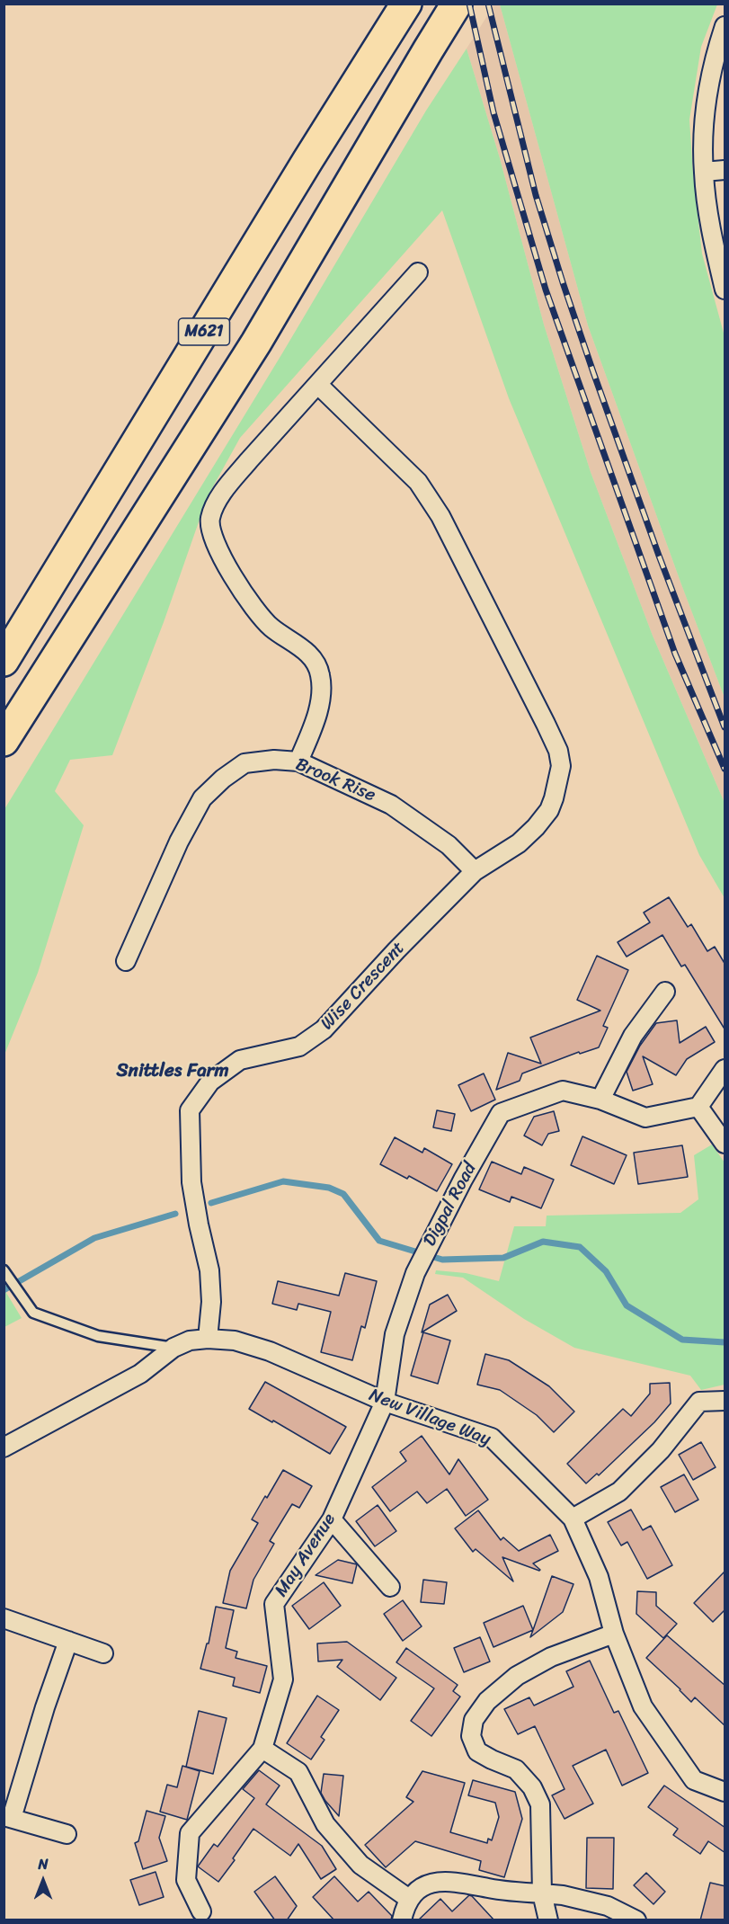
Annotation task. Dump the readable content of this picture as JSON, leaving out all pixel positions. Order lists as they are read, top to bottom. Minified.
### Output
{"streets":{"highway":["M621"],"street":["Brook Rise","Wise Crescent","Digpal Road","New Village Way","May Avenue"]},"crossings":[["Brook Rise","Wise Crescent"],["Wise Crescent","New Village Way"],["Digpal Road","New Village Way"],["Digpal Road","May Avenue"],["New Village Way","May Avenue"]],"districts":["Snittles Farm"],"north":"top"}
